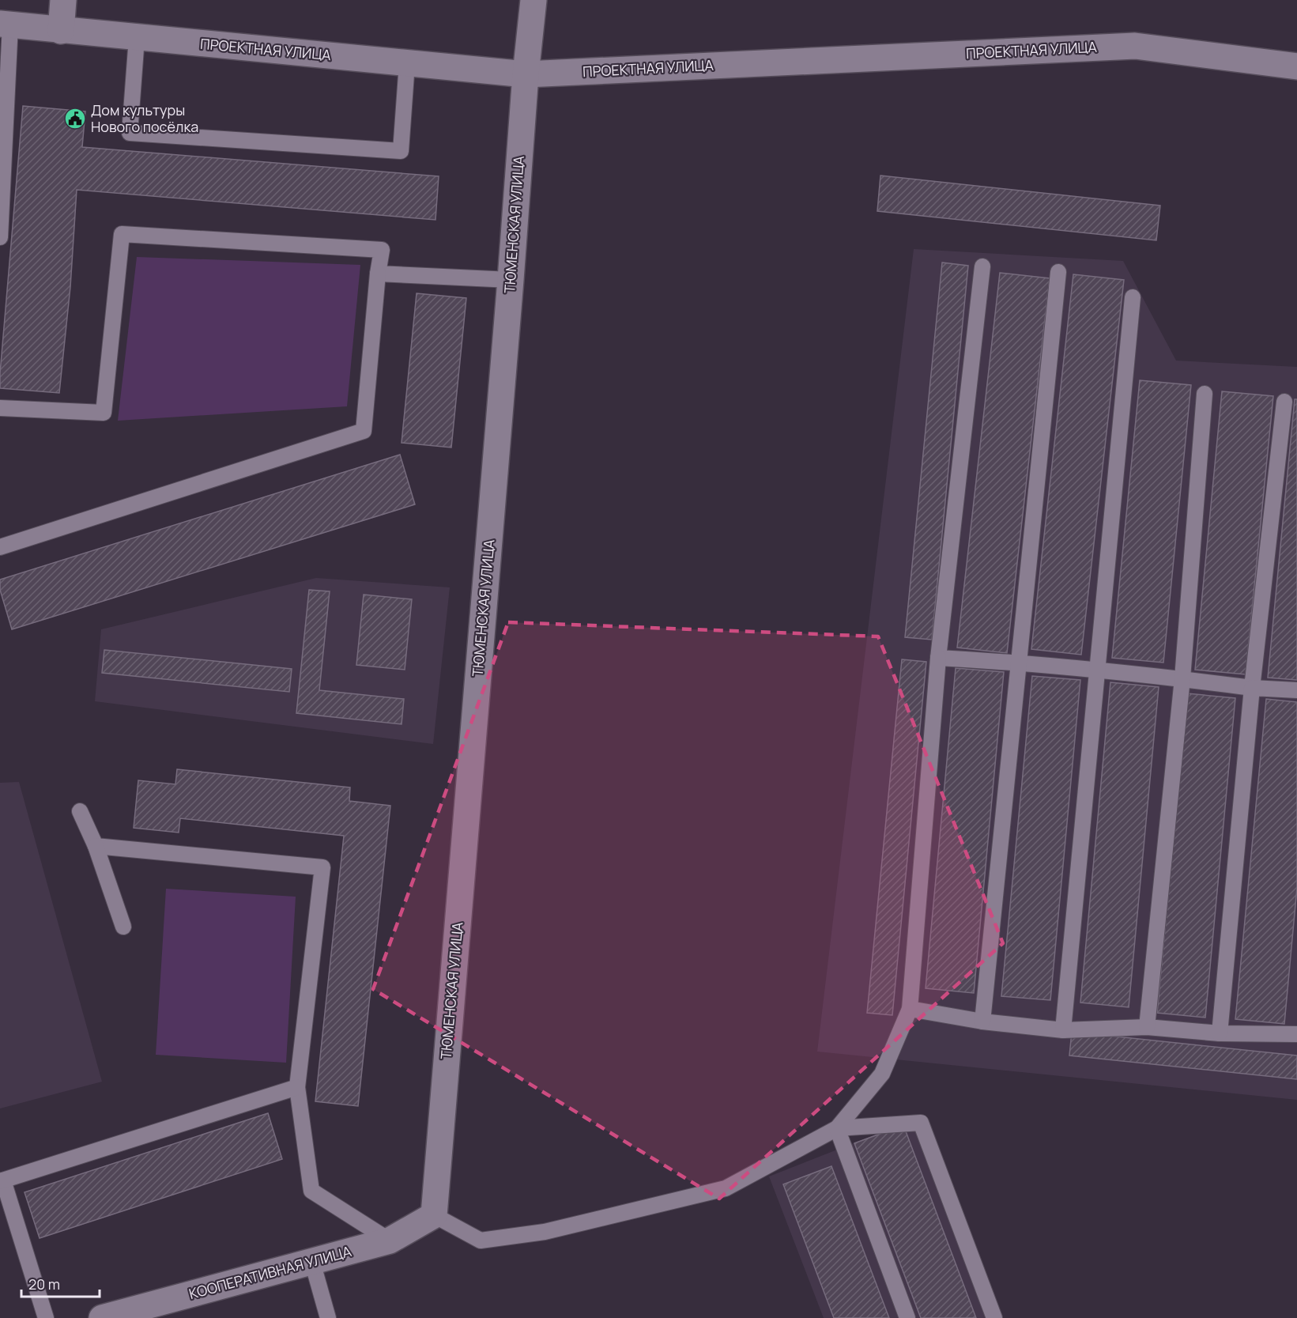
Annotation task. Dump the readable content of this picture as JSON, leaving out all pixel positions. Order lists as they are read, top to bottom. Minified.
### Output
{"streets":{"street":["ПРОЕКТНАЯ УЛИЦА","ТЮМЕНСКАЯ УЛИЦА","КООПЕРАТИВНАЯ УЛИЦА"]},"crossings":[["ПРОЕКТНАЯ УЛИЦА","ТЮМЕНСКАЯ УЛИЦА"],["ТЮМЕНСКАЯ УЛИЦА","КООПЕРАТИВНАЯ УЛИЦА"]],"places":{"public building":["Дом культуры Нового посёлка"]},"scale_bar":"20 m"}
